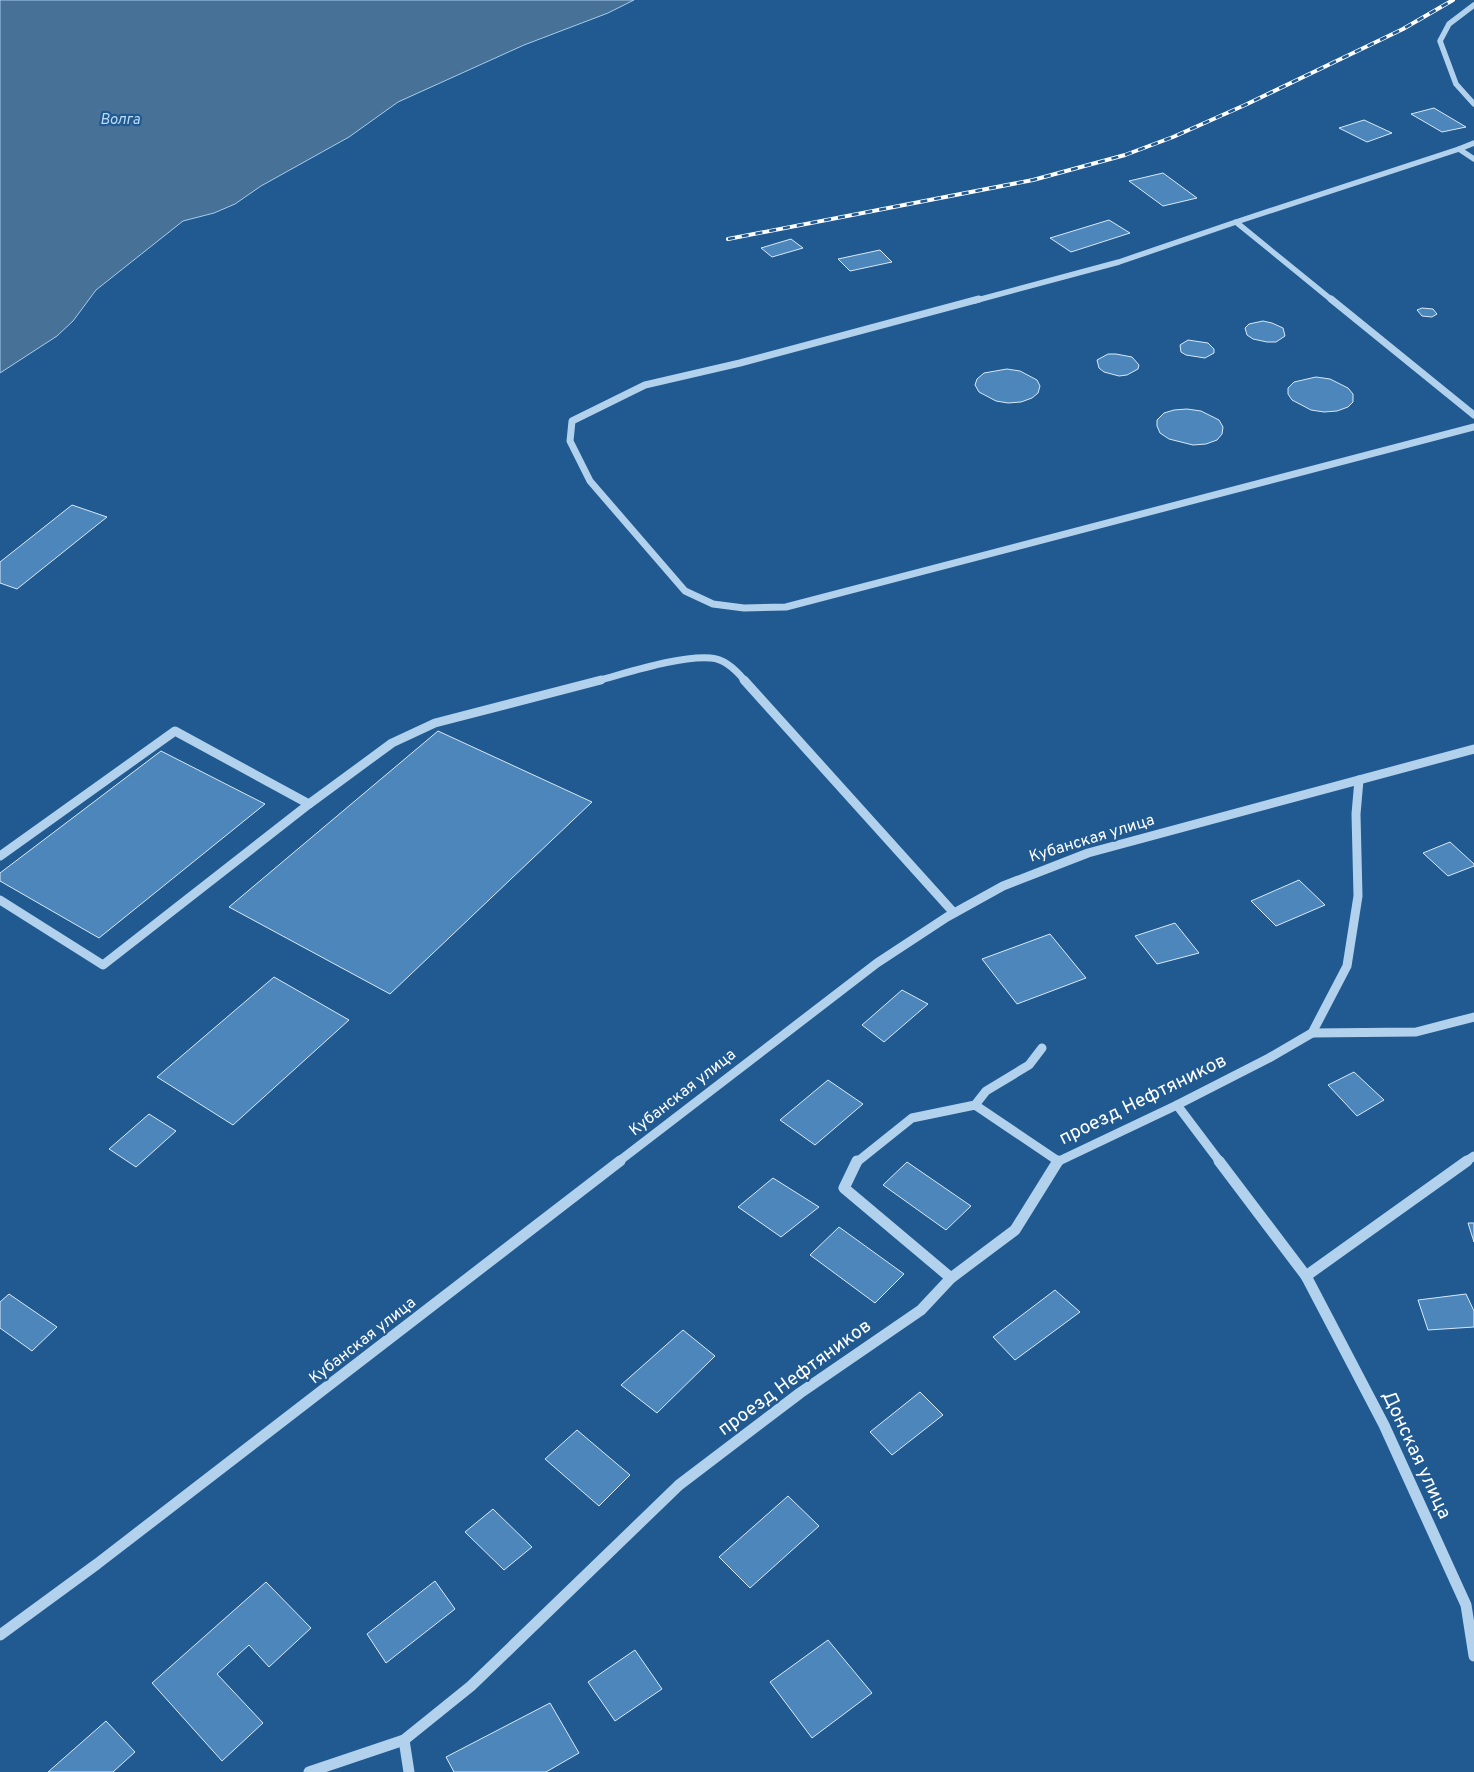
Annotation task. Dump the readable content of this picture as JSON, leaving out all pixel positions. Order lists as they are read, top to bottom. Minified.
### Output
{"streets":{"street":["Кубанская улица","проезд Нефтяников","Донская улица"]},"crossings":[["проезд Нефтяников","Донская улица"]],"water":["Волга"]}
